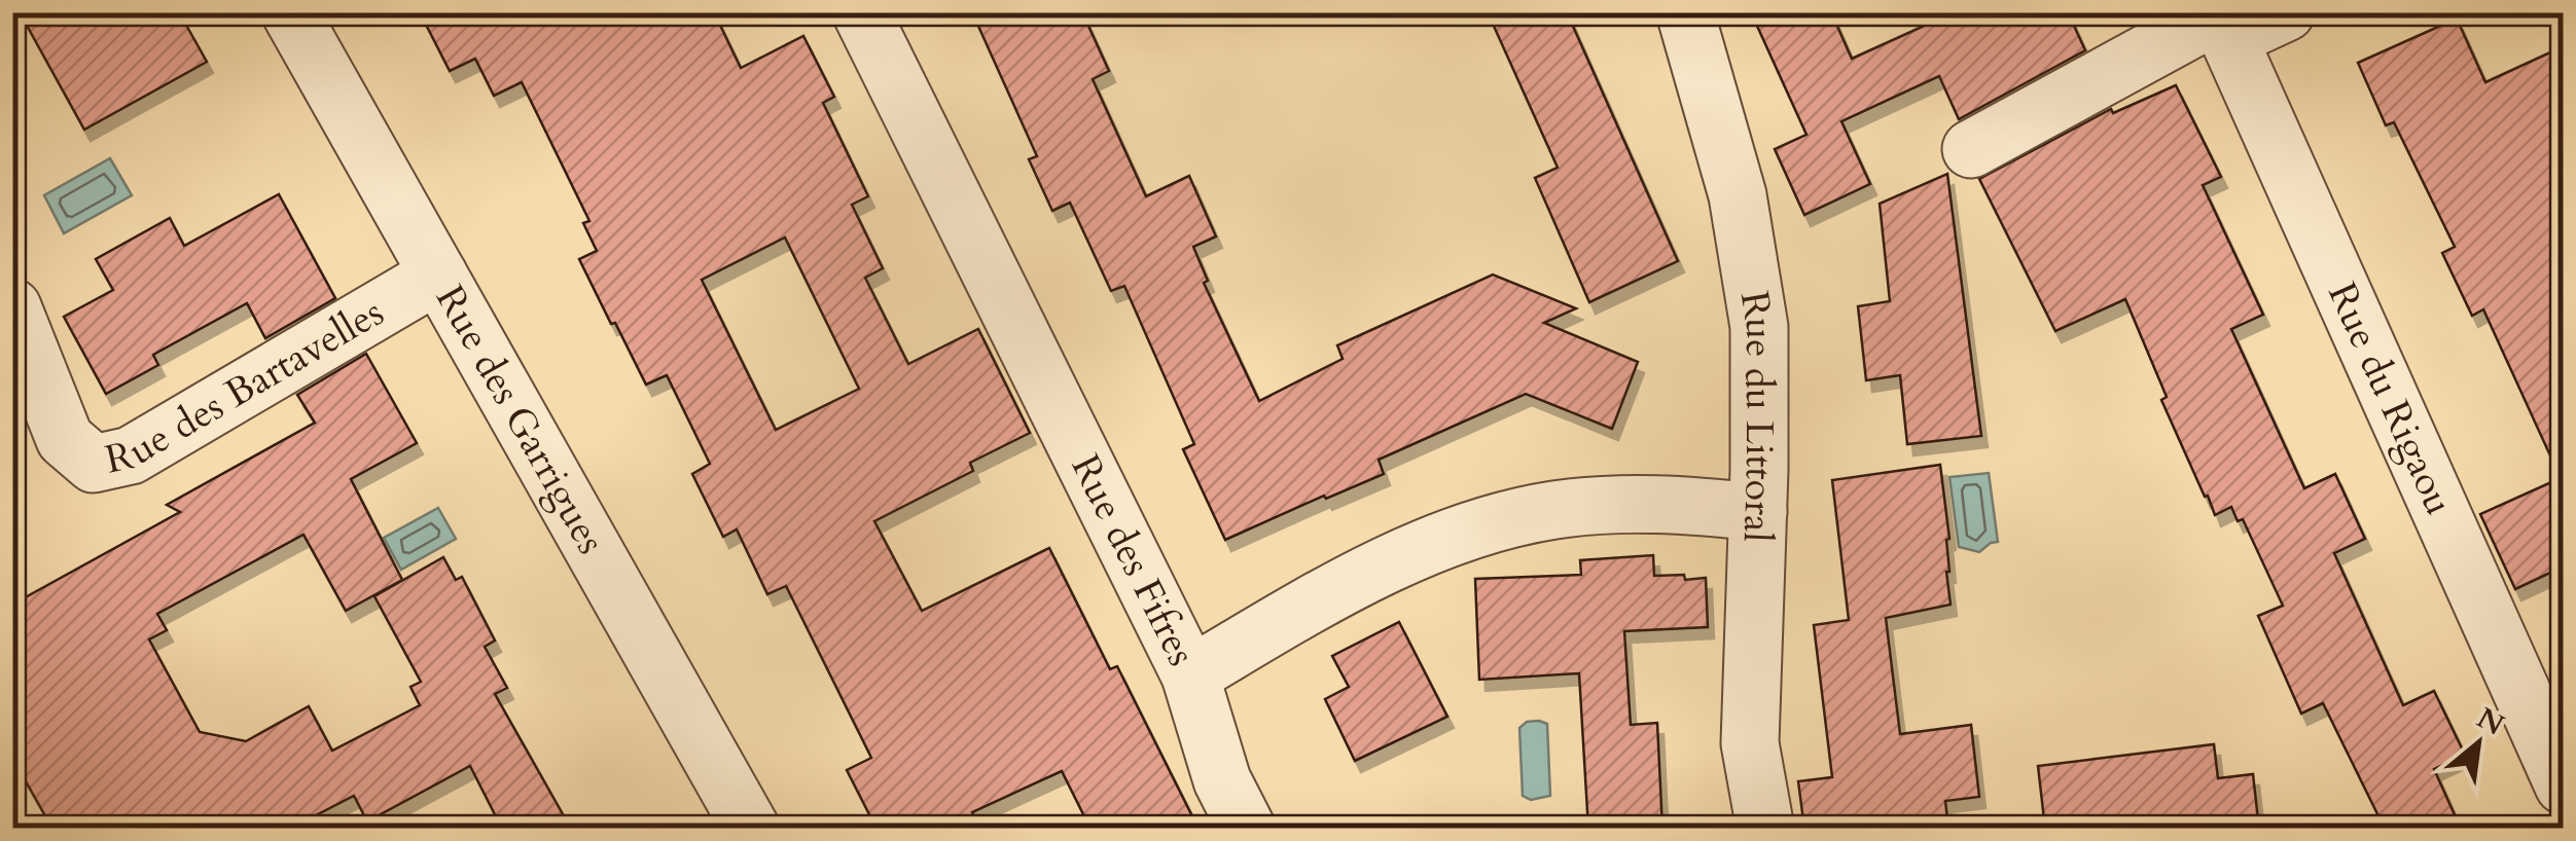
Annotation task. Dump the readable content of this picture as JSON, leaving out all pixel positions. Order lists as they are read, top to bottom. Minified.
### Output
{"streets":{"street":["Rue des Bartavelles","Rue du Rigaou","Rue du Littoral","Rue des Garrigues","Rue des Fifres"]},"crossings":[["Rue des Bartavelles","Rue des Garrigues"],["Rue du Littoral","Rue des Fifres"]],"north":"top right"}
